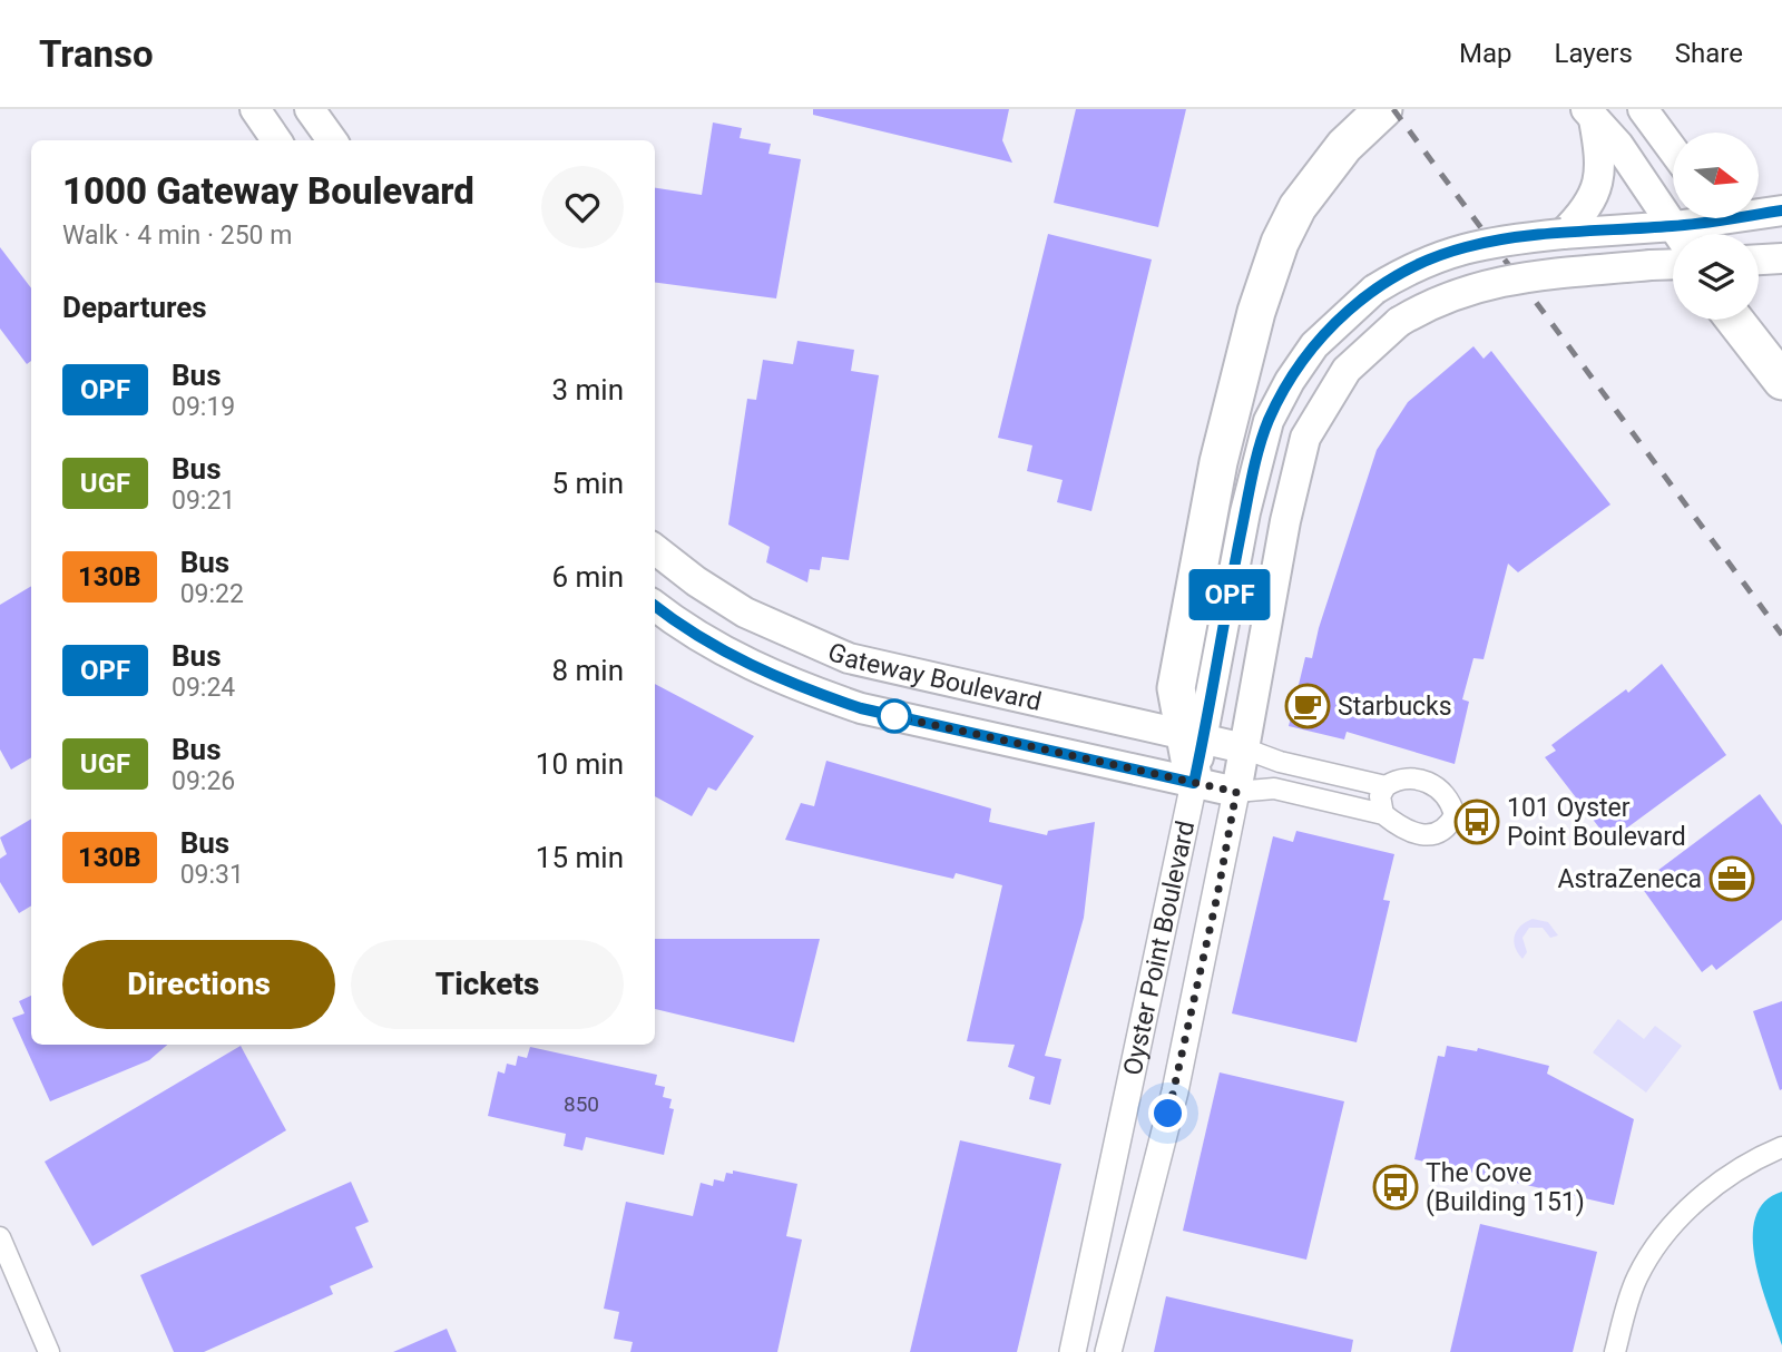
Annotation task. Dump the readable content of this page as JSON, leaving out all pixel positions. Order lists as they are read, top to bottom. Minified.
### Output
{"streets":{"main road":["Gateway Boulevard","Oyster Point Boulevard"]},"crossings":[["Gateway Boulevard","Oyster Point Boulevard"]],"places":{"cafe":["Starbucks"],"bus stop":["101 Oyster Point Boulevard","The Cove (Building 151)"],"office":["AstraZeneca"]},"lines":["bus line OPF"],"house_numbers":["850"],"north":"right","page":{"header":"Transo","nav":["Map","Layers","Share"],"on_map":"OPF","heading":[["1000 Gateway Boulevard","Walk · 4 min · 250 m"],"Departures"],"list":[{"mark":"OPF","name":"Bus","note":"09:19","value":"3 min"},{"mark":"UGF","name":"Bus","note":"09:21","value":"5 min"},{"mark":"130B","name":"Bus","note":"09:22","value":"6 min"},{"mark":"OPF","name":"Bus","note":"09:24","value":"8 min"},{"mark":"UGF","name":"Bus","note":"09:26","value":"10 min"},{"mark":"130B","name":"Bus","note":"09:31","value":"15 min"}],"buttons":["Directions","Tickets"]}}
